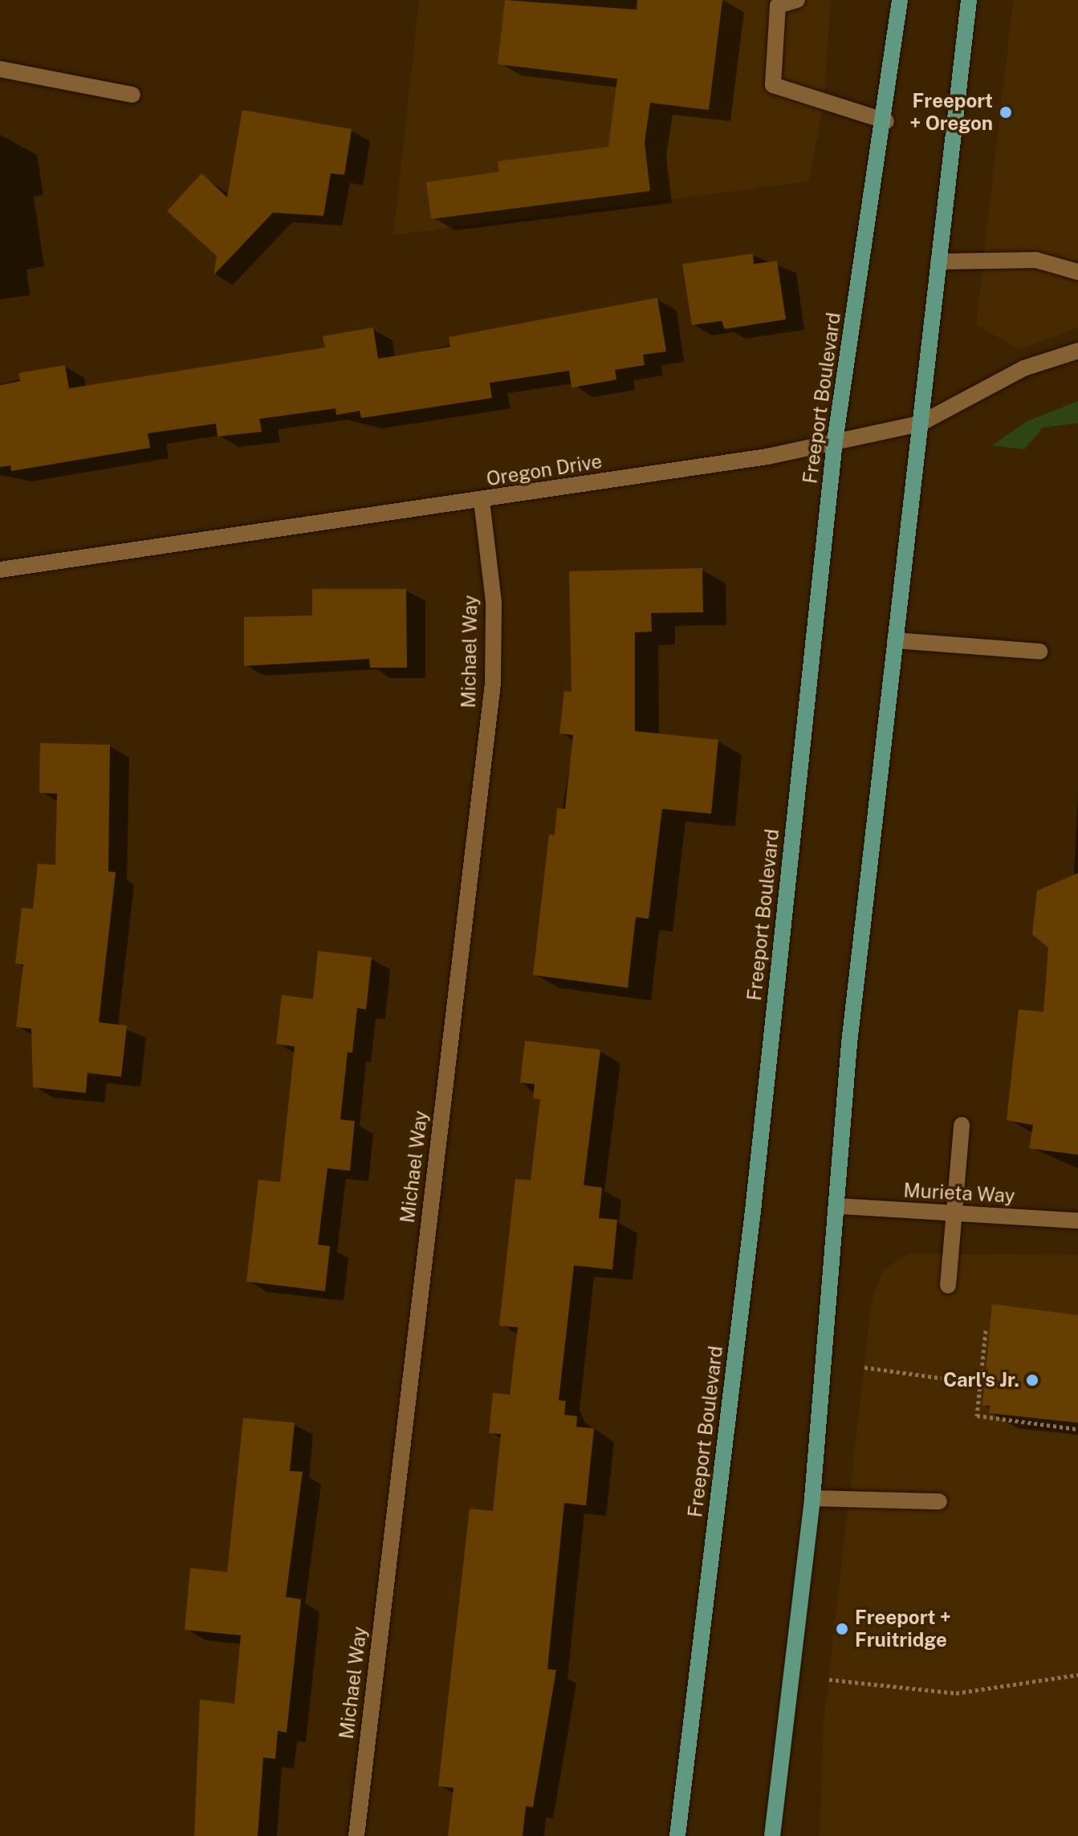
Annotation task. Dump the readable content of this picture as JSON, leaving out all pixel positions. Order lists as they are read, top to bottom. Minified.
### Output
{"streets":{"main road":["Freeport Boulevard"],"street":["Oregon Drive","Michael Way","Murieta Way"]},"crossings":[["Freeport Boulevard","Oregon Drive"],["Oregon Drive","Michael Way"]],"places":["Freeport + Oregon","Carl's Jr.","Freeport + Fruitridge"]}
